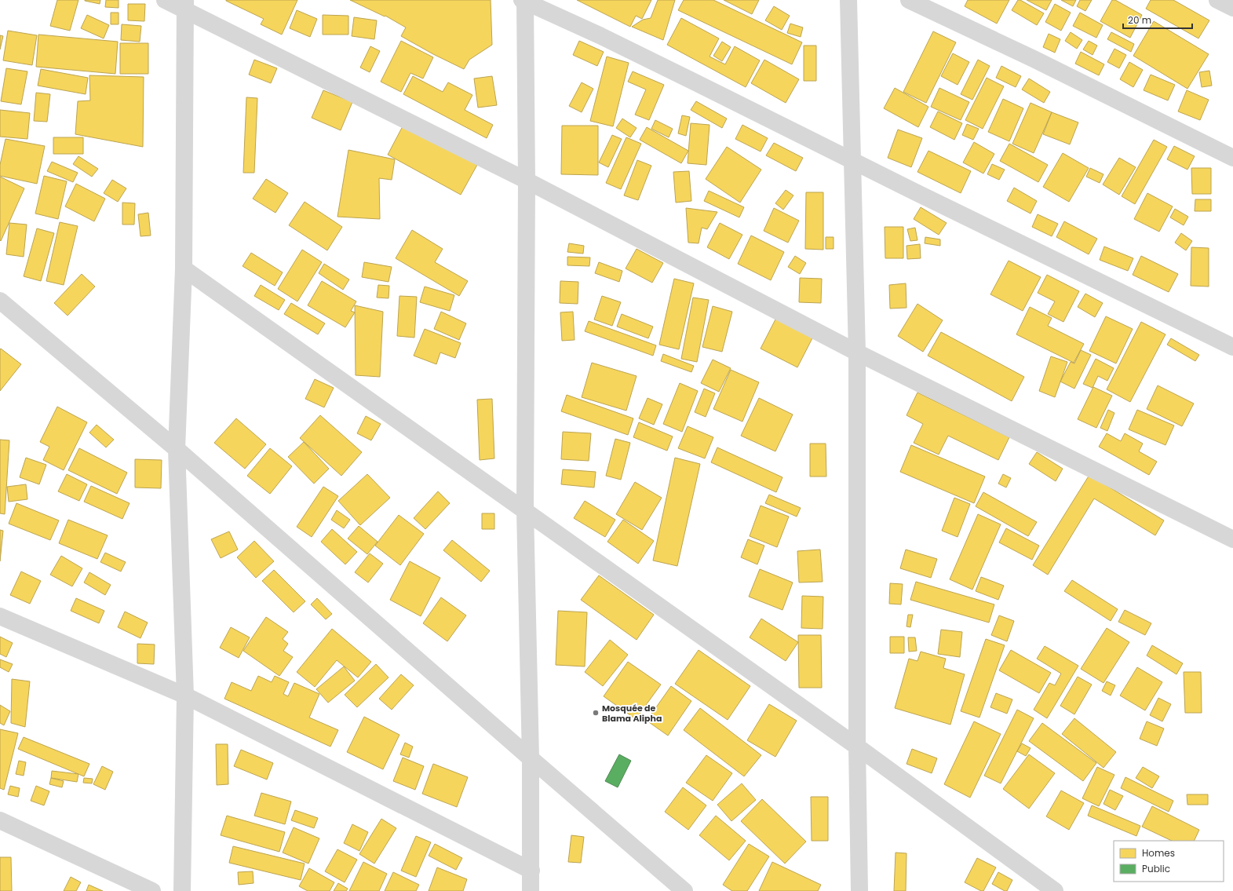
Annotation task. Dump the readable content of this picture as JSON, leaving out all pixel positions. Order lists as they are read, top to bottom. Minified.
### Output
{"places":["Mosquée de Blama Alipha"],"legend":["Homes","Public"],"scale_bar":"20 m"}
